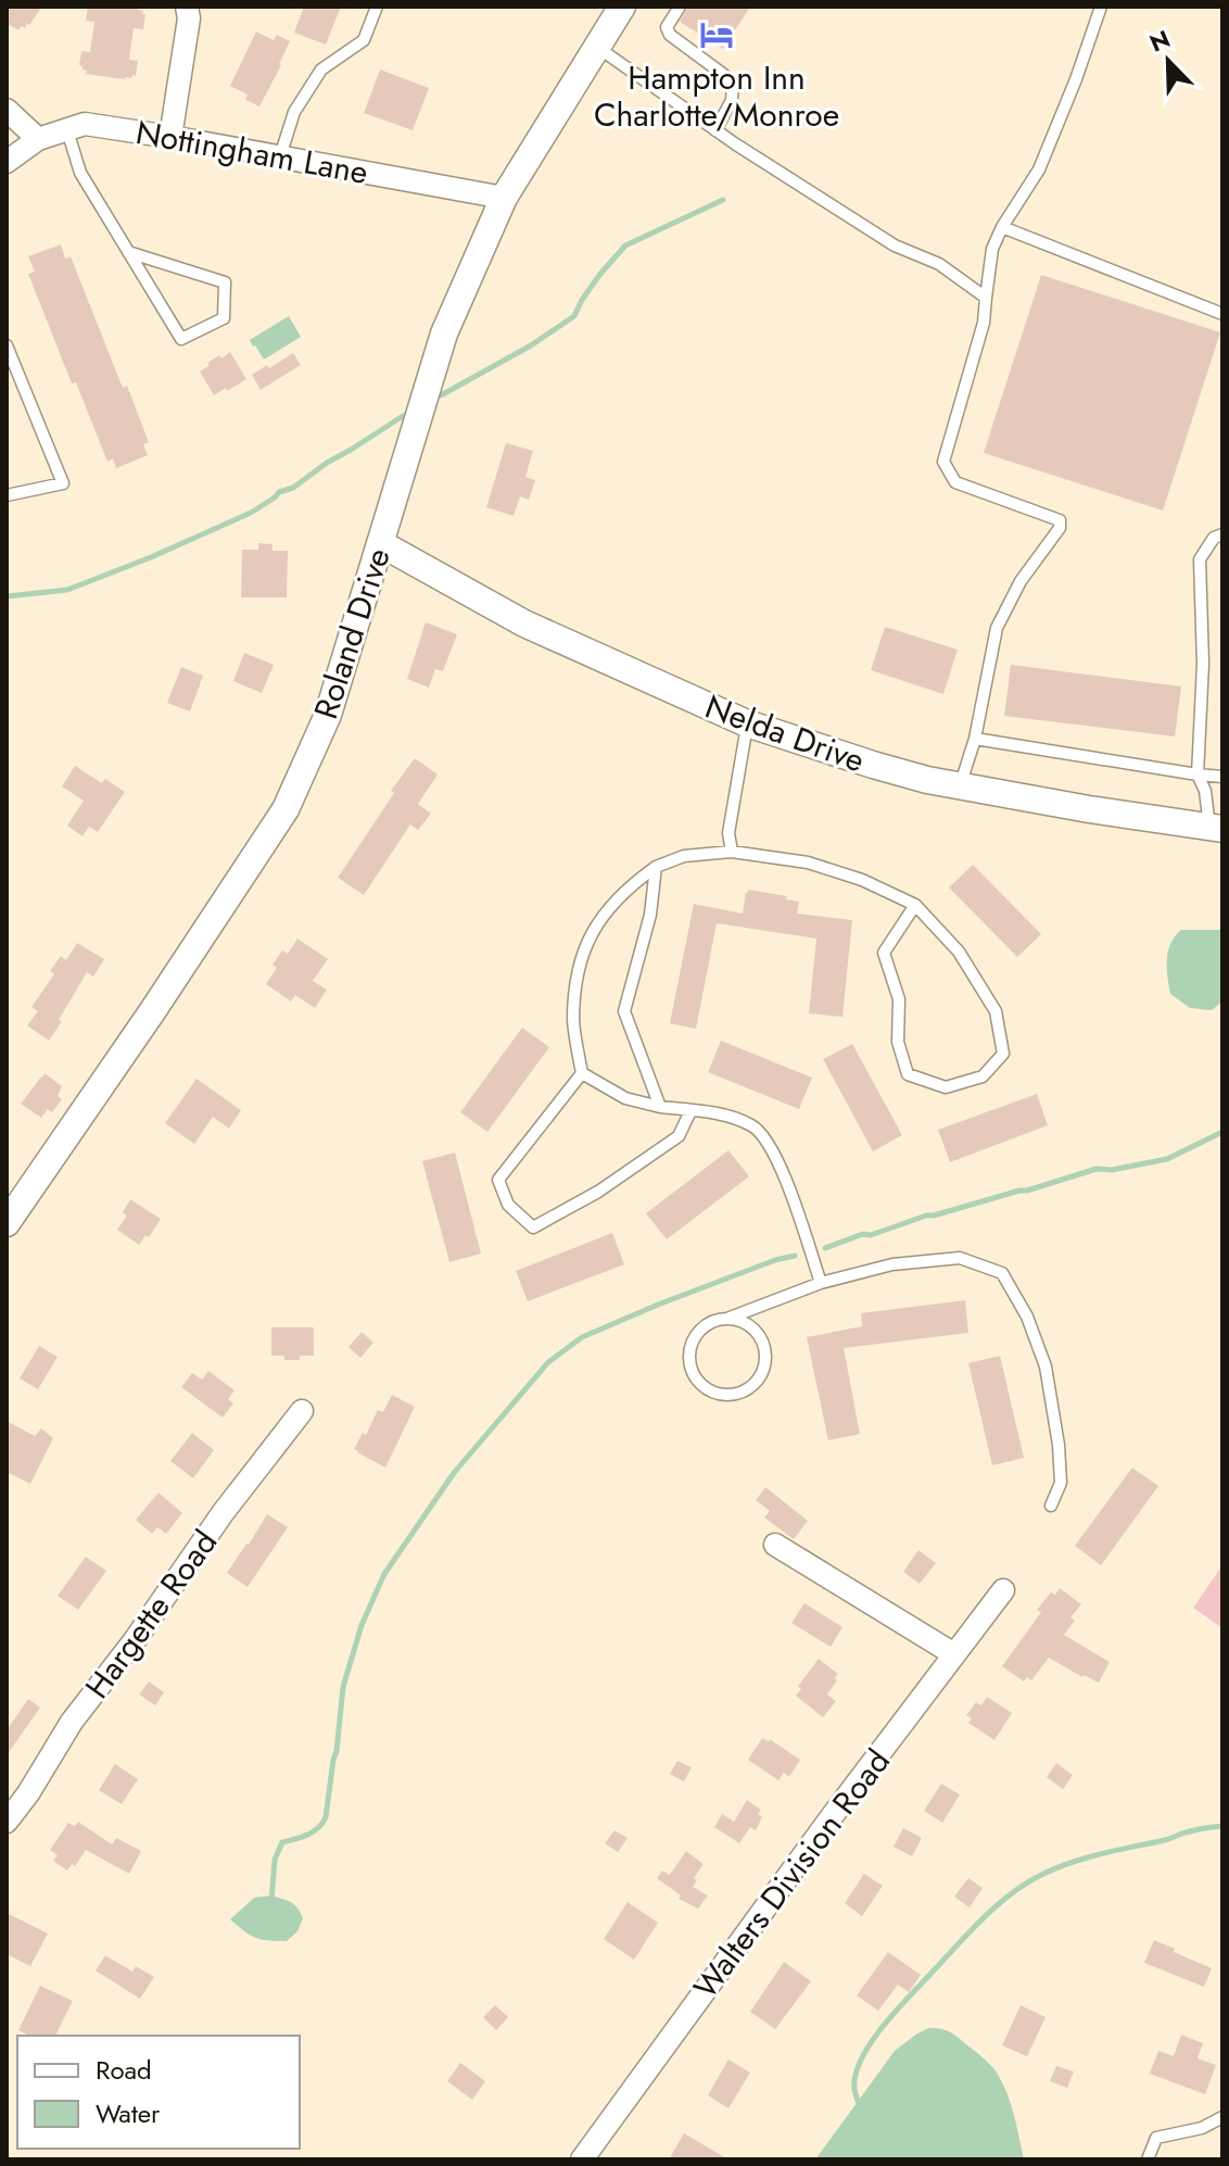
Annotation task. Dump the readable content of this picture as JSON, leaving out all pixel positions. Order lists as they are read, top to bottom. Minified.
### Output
{"streets":{"street":["Nottingham Lane","Roland Drive","Nelda Drive","Hargette Road","Walters Division Road"]},"crossings":[["Nottingham Lane","Roland Drive"],["Roland Drive","Nelda Drive"]],"places":{"hotel":["Hampton Inn Charlotte/Monroe"]},"legend":["Road","Water"],"north":"top left"}
